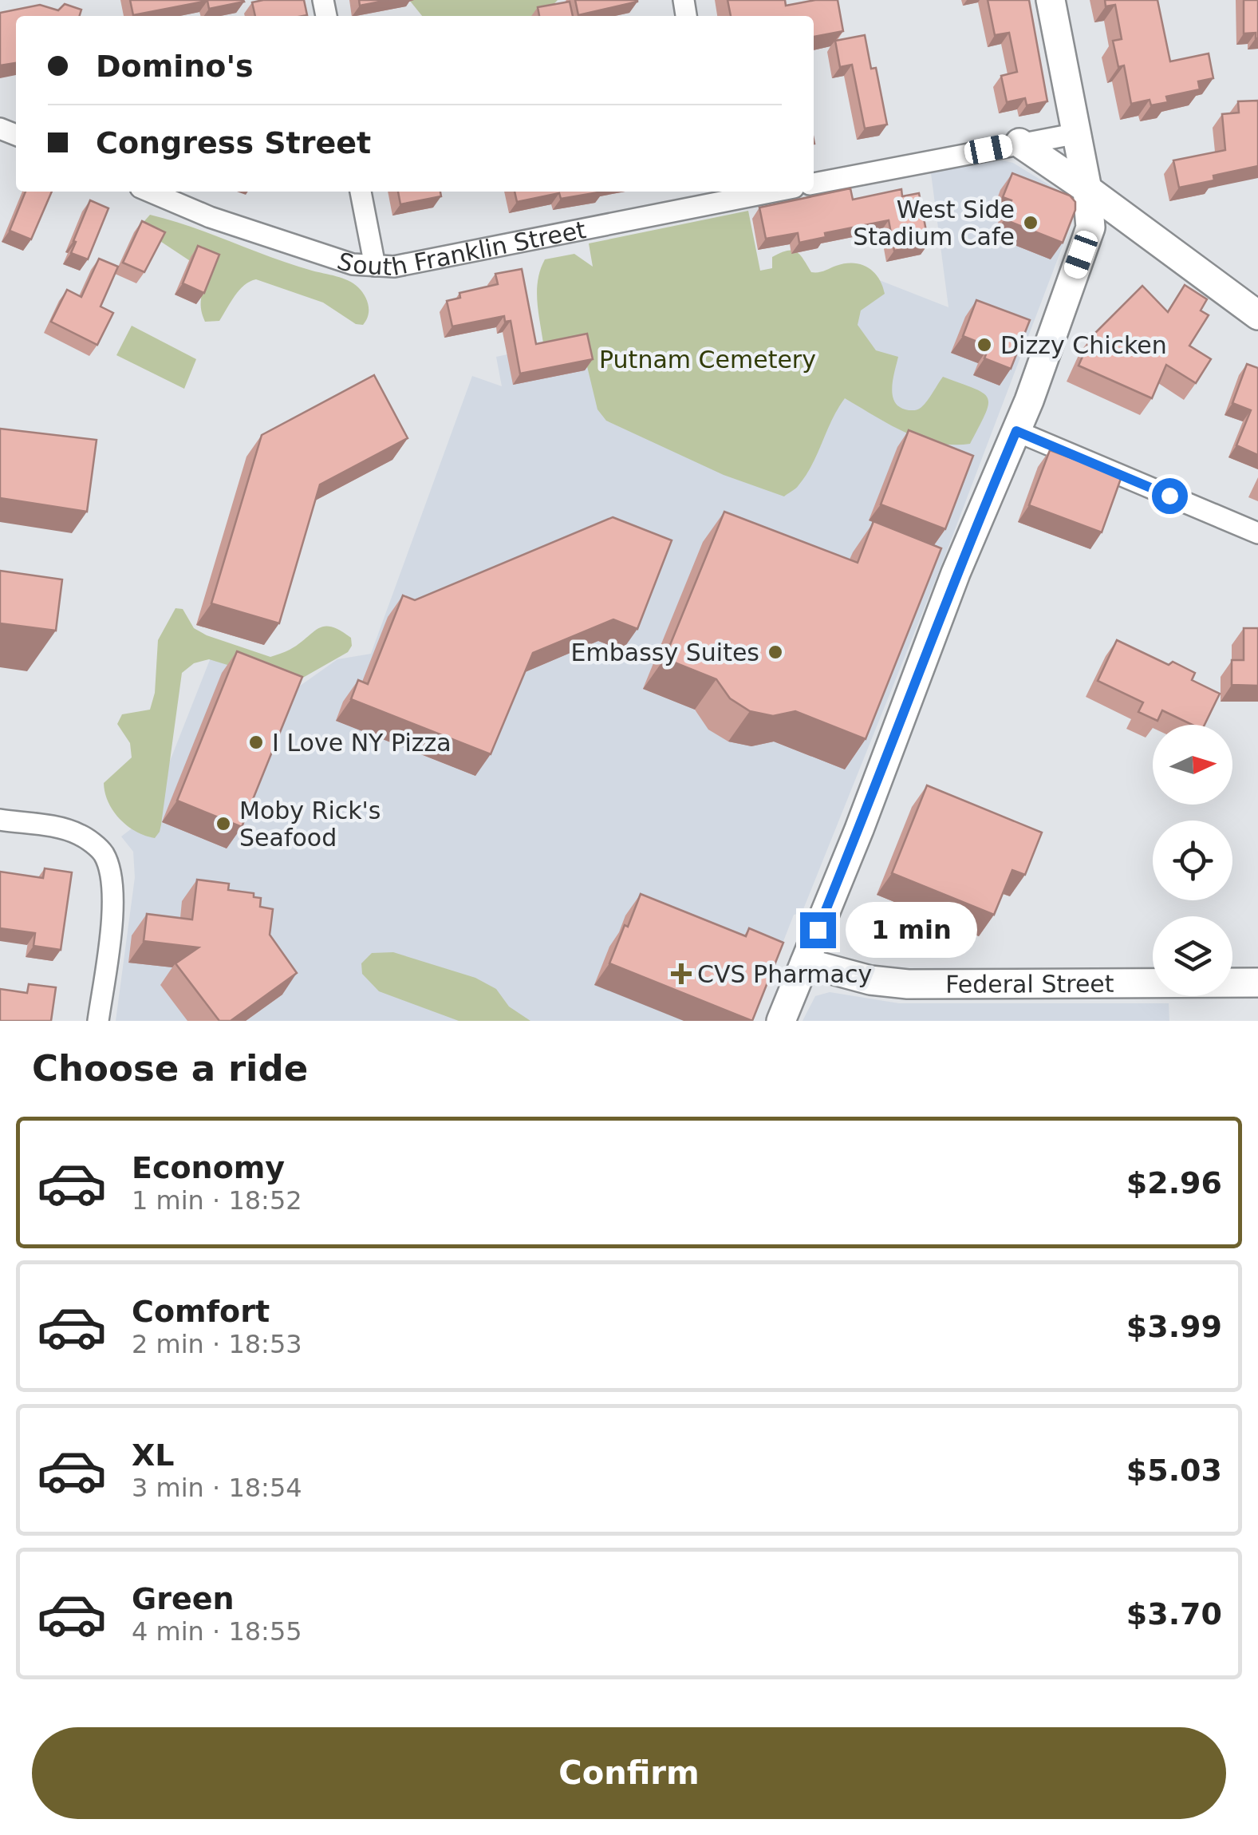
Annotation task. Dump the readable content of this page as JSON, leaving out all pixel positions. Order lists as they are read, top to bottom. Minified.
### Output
{"streets":{"street":["South Franklin Street","Federal Street"]},"parks":["Putnam Cemetery"],"places":{"other":["West Side Stadium Cafe","Dizzy Chicken","Embassy Suites","I Love NY Pizza","Moby Rick's Seafood"],"health":["CVS Pharmacy"]},"north":"right","page":{"banner":["Domino's","Congress Street"],"bubble":"1 min","heading":"Choose a ride","list":[{"name":"Economy","note":"1 min · 18:52","value":"$2.96"},{"name":"Comfort","note":"2 min · 18:53","value":"$3.99"},{"name":"XL","note":"3 min · 18:54","value":"$5.03"},{"name":"Green","note":"4 min · 18:55","value":"$3.70"}],"buttons":"Confirm"}}
